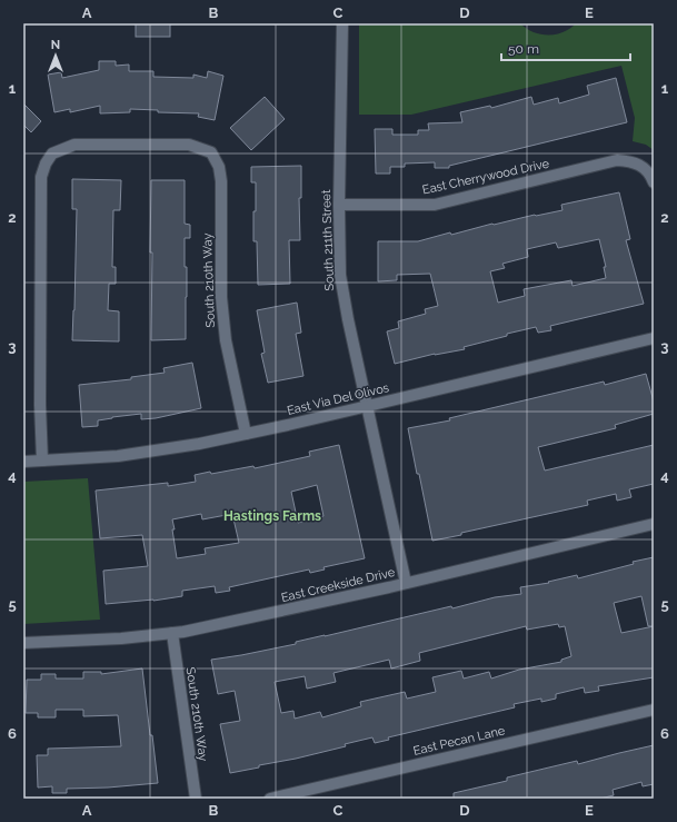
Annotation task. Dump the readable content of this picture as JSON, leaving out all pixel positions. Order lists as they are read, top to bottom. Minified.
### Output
{"streets":{"street":["East Cherrywood Drive","South 211th Street","South 210th Way","East Via Del Olivos","East Creekside Drive","East Pecan Lane"]},"crossings":[["East Cherrywood Drive","South 211th Street"],["South 211th Street","East Via Del Olivos"],["South 211th Street","East Creekside Drive"],["South 210th Way","East Via Del Olivos"],["South 210th Way","East Creekside Drive"]],"districts":["Hastings Farms"],"scale_bar":"50 m","north":"top","grid":{"columns":["A","B","C","D","E"],"rows":["1","2","3","4","5","6"]}}
